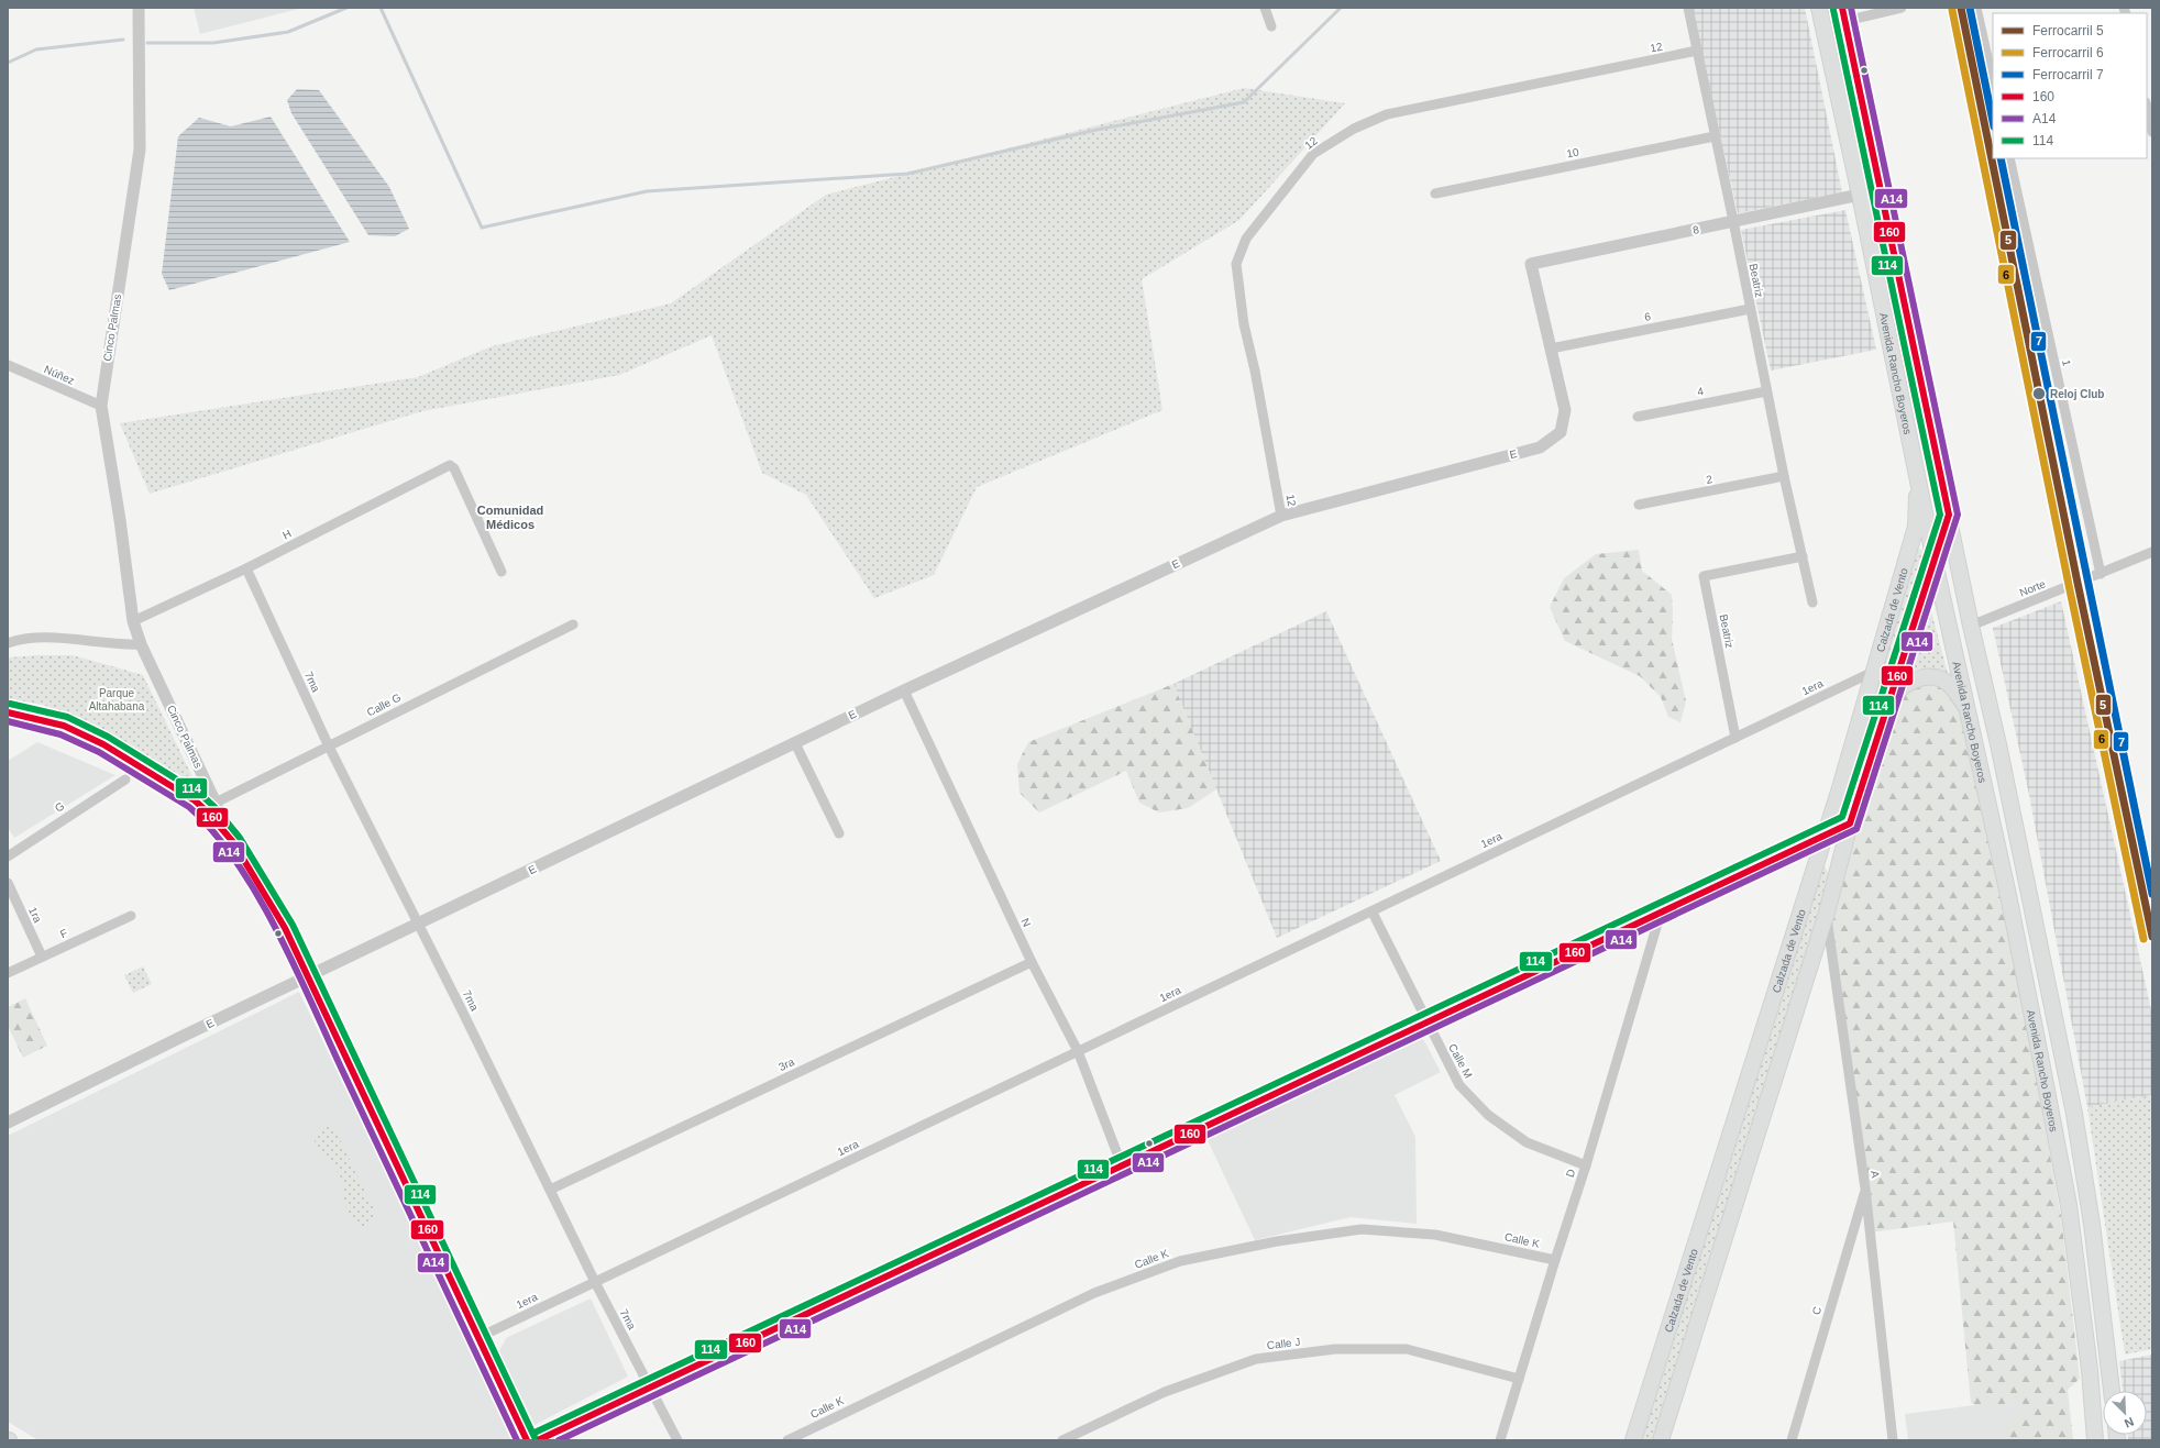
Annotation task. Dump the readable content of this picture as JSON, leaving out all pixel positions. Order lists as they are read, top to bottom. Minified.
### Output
{"streets":{"main road":["Avenida Rancho Boyeros","Calzada de Vento"],"street":["12","10","8","Beatriz","6","Cinco Palmas","1","Núñez","4","E","2","H","Norte","7ma","1era","Calle G","G","1ra","N","F","Calle M","3ra","D","A","Calle K","C","Calle J"]},"crossings":[["12","Beatriz"],["12","E"],["10","Beatriz"],["8","Beatriz"],["8","Avenida Rancho Boyeros"],["8","E"],["Beatriz","6"],["Beatriz","4"],["Beatriz","2"],["Beatriz","1era"],["6","E"],["Cinco Palmas","Núñez"],["Cinco Palmas","H"],["Cinco Palmas","Calle G"],["1","Norte"],["Avenida Rancho Boyeros","Norte"],["Avenida Rancho Boyeros","Calzada de Vento"],["E","7ma"],["E","N"],["H","7ma"],["Calzada de Vento","1era"],["7ma","1era"],["7ma","Calle G"],["7ma","3ra"],["1era","N"],["1era","Calle M"],["1ra","F"],["N","3ra"],["Calle M","D"],["D","Calle K"],["D","Calle J"],["A","C"]],"districts":["Comunidad Médicos"],"parks":["Parque Altahabana"],"places":["Reloj Club"],"lines":["rail line 5","rail line 7","transit line 160","transit line A14","rail line 6","transit line 114"],"legend":["Ferrocarril 5","Ferrocarril 6","Ferrocarril 7","160","A14","114"],"north":"bottom right"}
